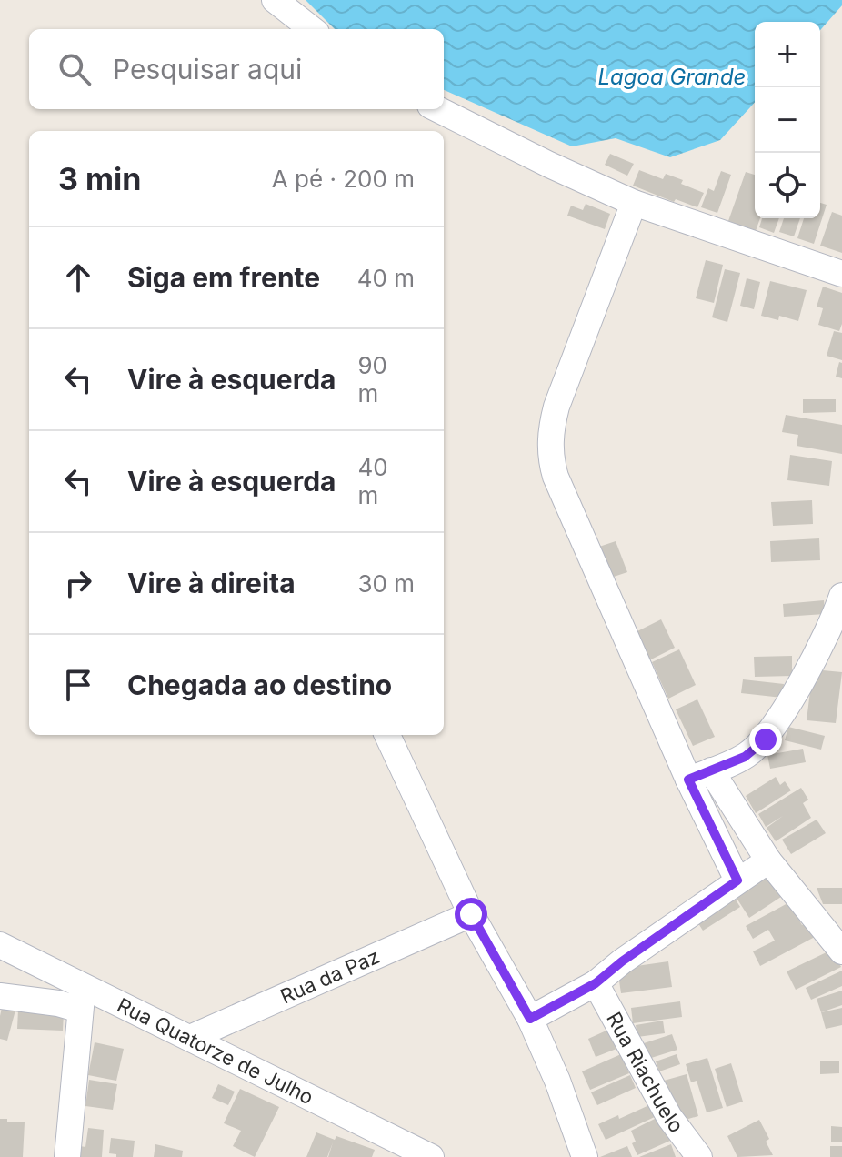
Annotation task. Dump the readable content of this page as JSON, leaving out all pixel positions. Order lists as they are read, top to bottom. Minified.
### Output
{"streets":{"street":["Rua da Paz","Rua Quatorze de Julho","Rua Riachuelo"]},"crossings":[["Rua da Paz","Rua Quatorze de Julho"]],"water":["Lagoa Grande"],"page":{"map_buttons":["+","−"],"search":"Pesquisar aqui","heading":["3 min","A pé · 200 m"],"list":[["Siga em frente","40 m"],["Vire à esquerda","90 m"],["Vire à esquerda","40 m"],["Vire à direita","30 m"],"Chegada ao destino"]}}
